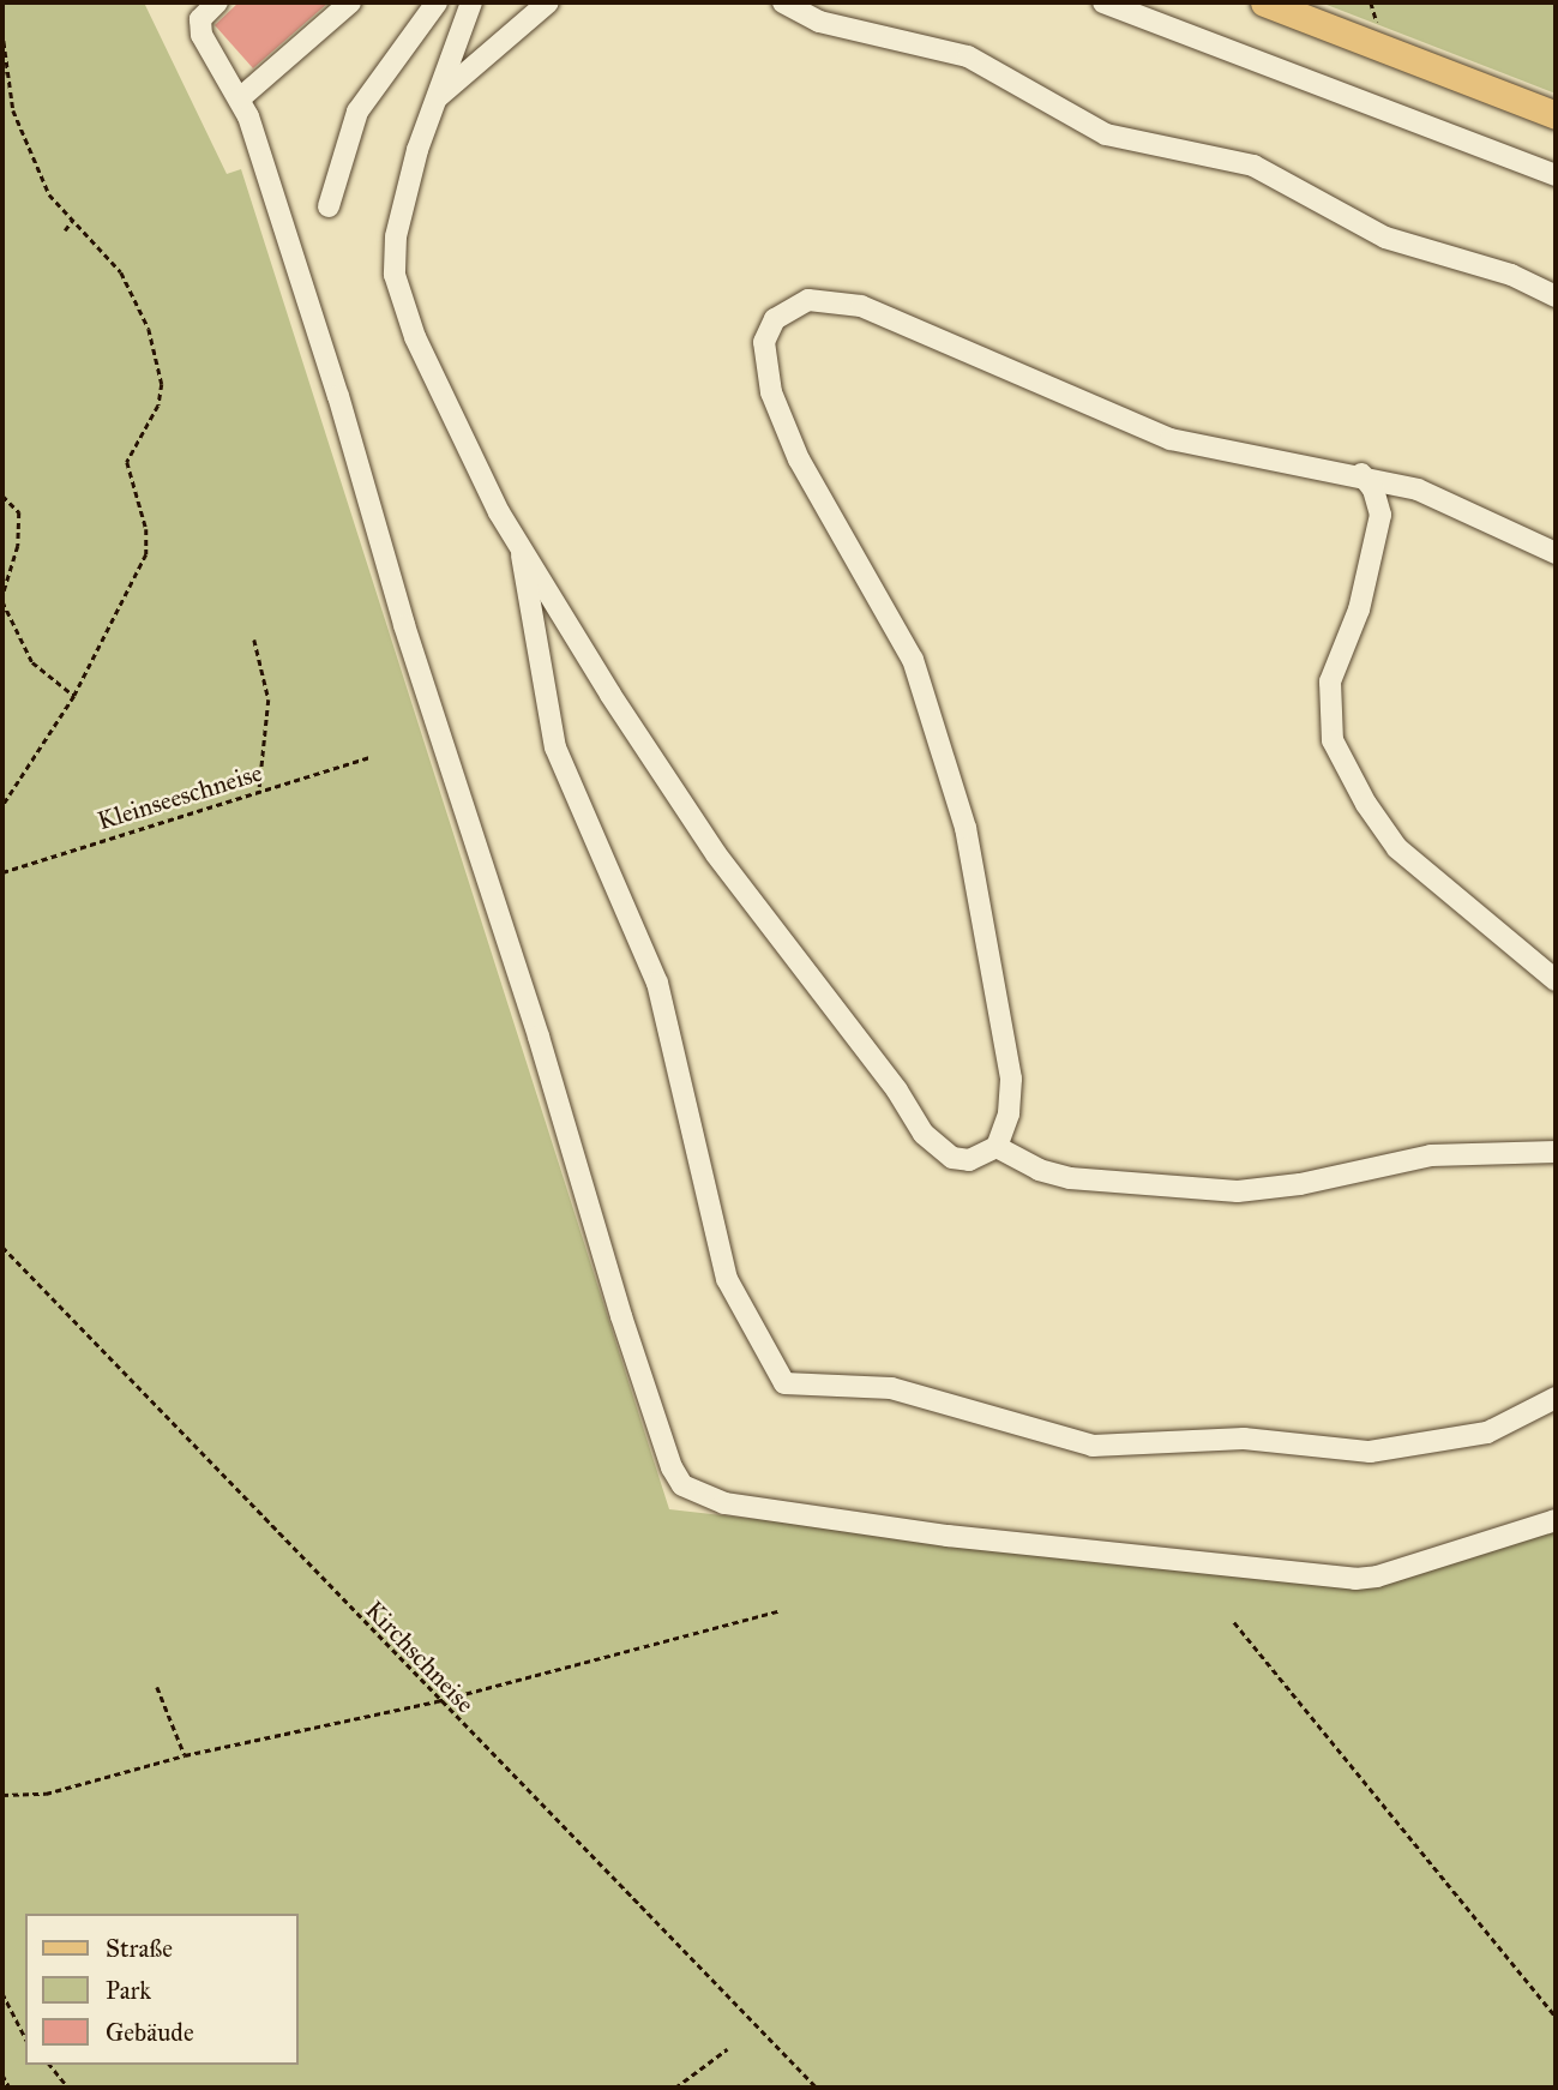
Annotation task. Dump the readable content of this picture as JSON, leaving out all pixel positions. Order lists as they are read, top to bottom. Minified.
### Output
{"streets":{"path":["Kleinseeschneise","Kirchschneise"]},"legend":["Straße","Park","Gebäude"]}
